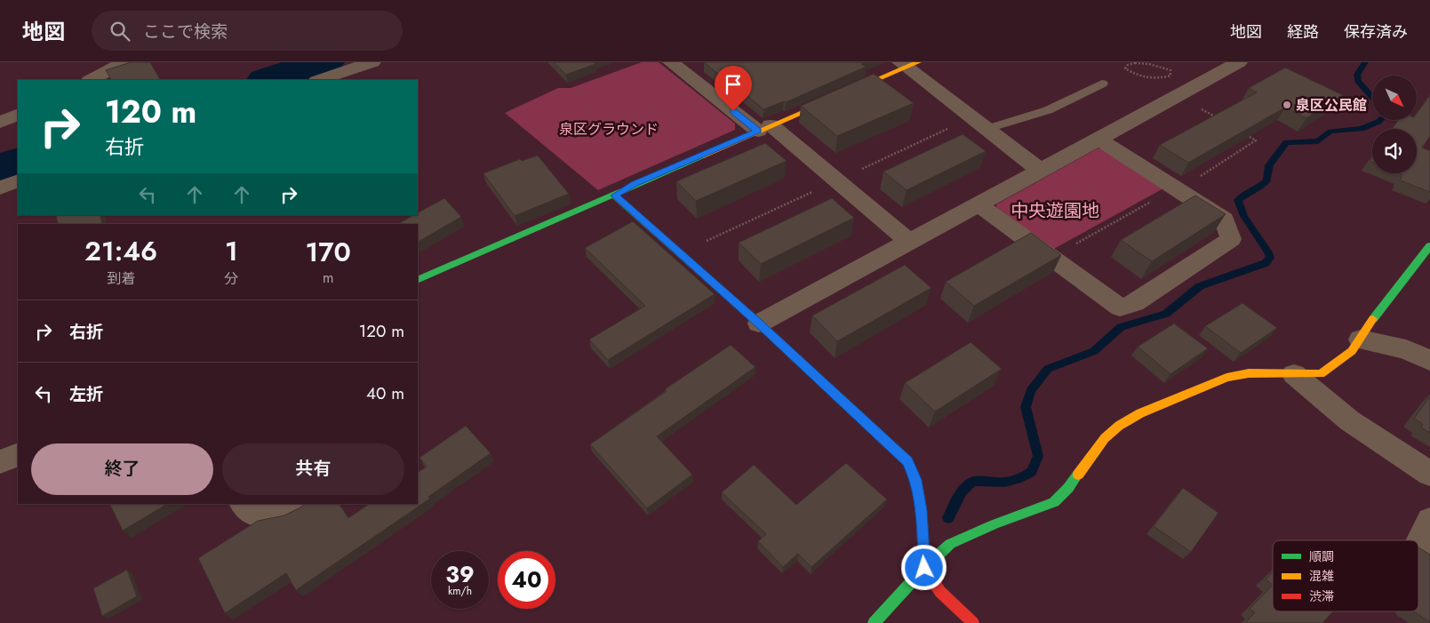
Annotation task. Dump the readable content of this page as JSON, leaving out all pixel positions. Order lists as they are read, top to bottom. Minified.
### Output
{"parks":["泉区グラウンド","中央遊園地"],"places":["泉区公民館"],"legend":["順調","混雑","渋滞"],"north":"bottom right","page":{"header":"地図","search":"ここで検索","nav":["地図","経路","保存済み"],"turn":["120 m","右折"],"eta":["21:46","到着","1","分","170","m"],"list":[{"name":"右折","value":"120 m"},{"name":"左折","value":"40 m"}],"buttons":["終了","共有"],"speed":"39 km/h","limit":"40"}}
